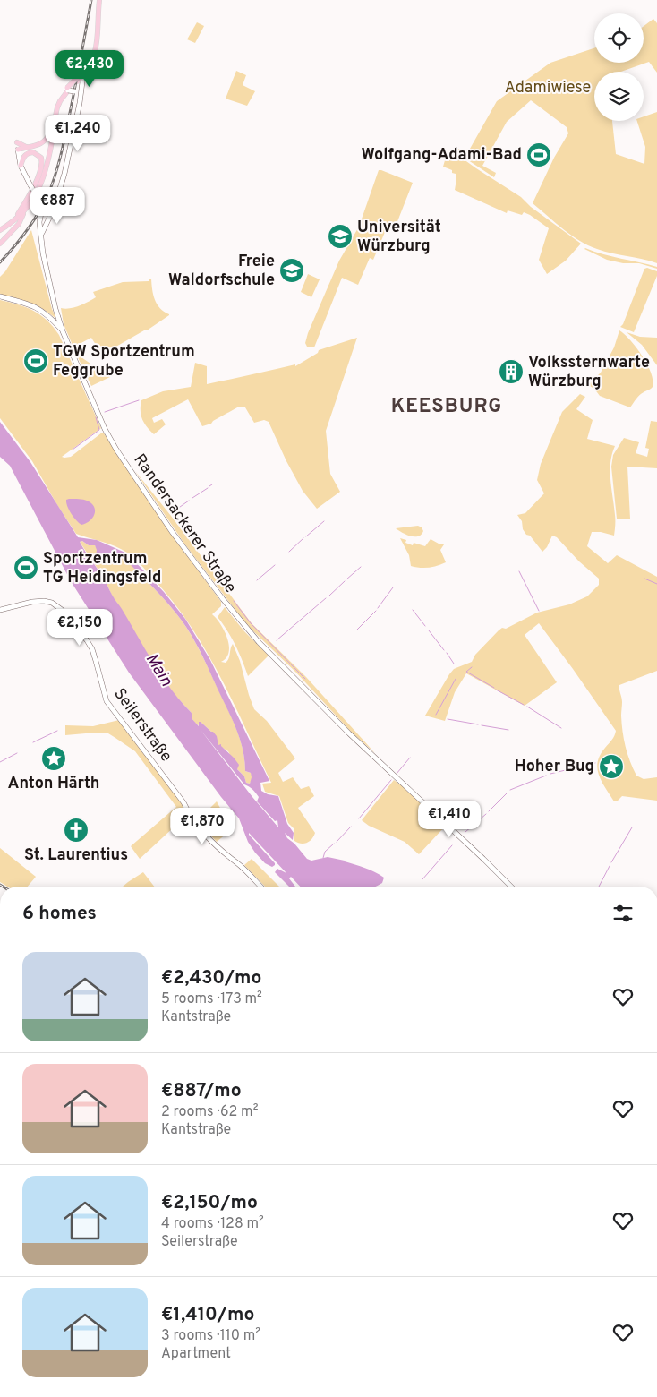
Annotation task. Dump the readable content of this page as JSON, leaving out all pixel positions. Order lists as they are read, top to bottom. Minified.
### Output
{"streets":{"main road":["Randersackerer Straße","Seilerstraße"]},"districts":["KEESBURG"],"water":["Main"],"parks":["Adamiwiese"],"places":{"sports":["Wolfgang-Adami-Bad","TGW Sportzentrum Feggrube","Sportzentrum TG Heidingsfeld"],"school or university":["Universität Würzburg","Freie Waldorfschule"],"building":["Volkssternwarte Würzburg"],"place":["Anton Härth","Hoher Bug"],"church":["St. Laurentius"]},"page":{"price":["€2,430","€1,240","€887","€2,150","€1,410","€1,870"],"heading":"6 homes","list":[{"name":"€2,430/mo","note":"5 rooms · 173 m² · Kantstraße"},{"name":"€887/mo","note":"2 rooms · 62 m² · Kantstraße"},{"name":"€2,150/mo","note":"4 rooms · 128 m² · Seilerstraße"},{"name":"€1,410/mo","note":"3 rooms · 110 m² · Apartment"}]}}
